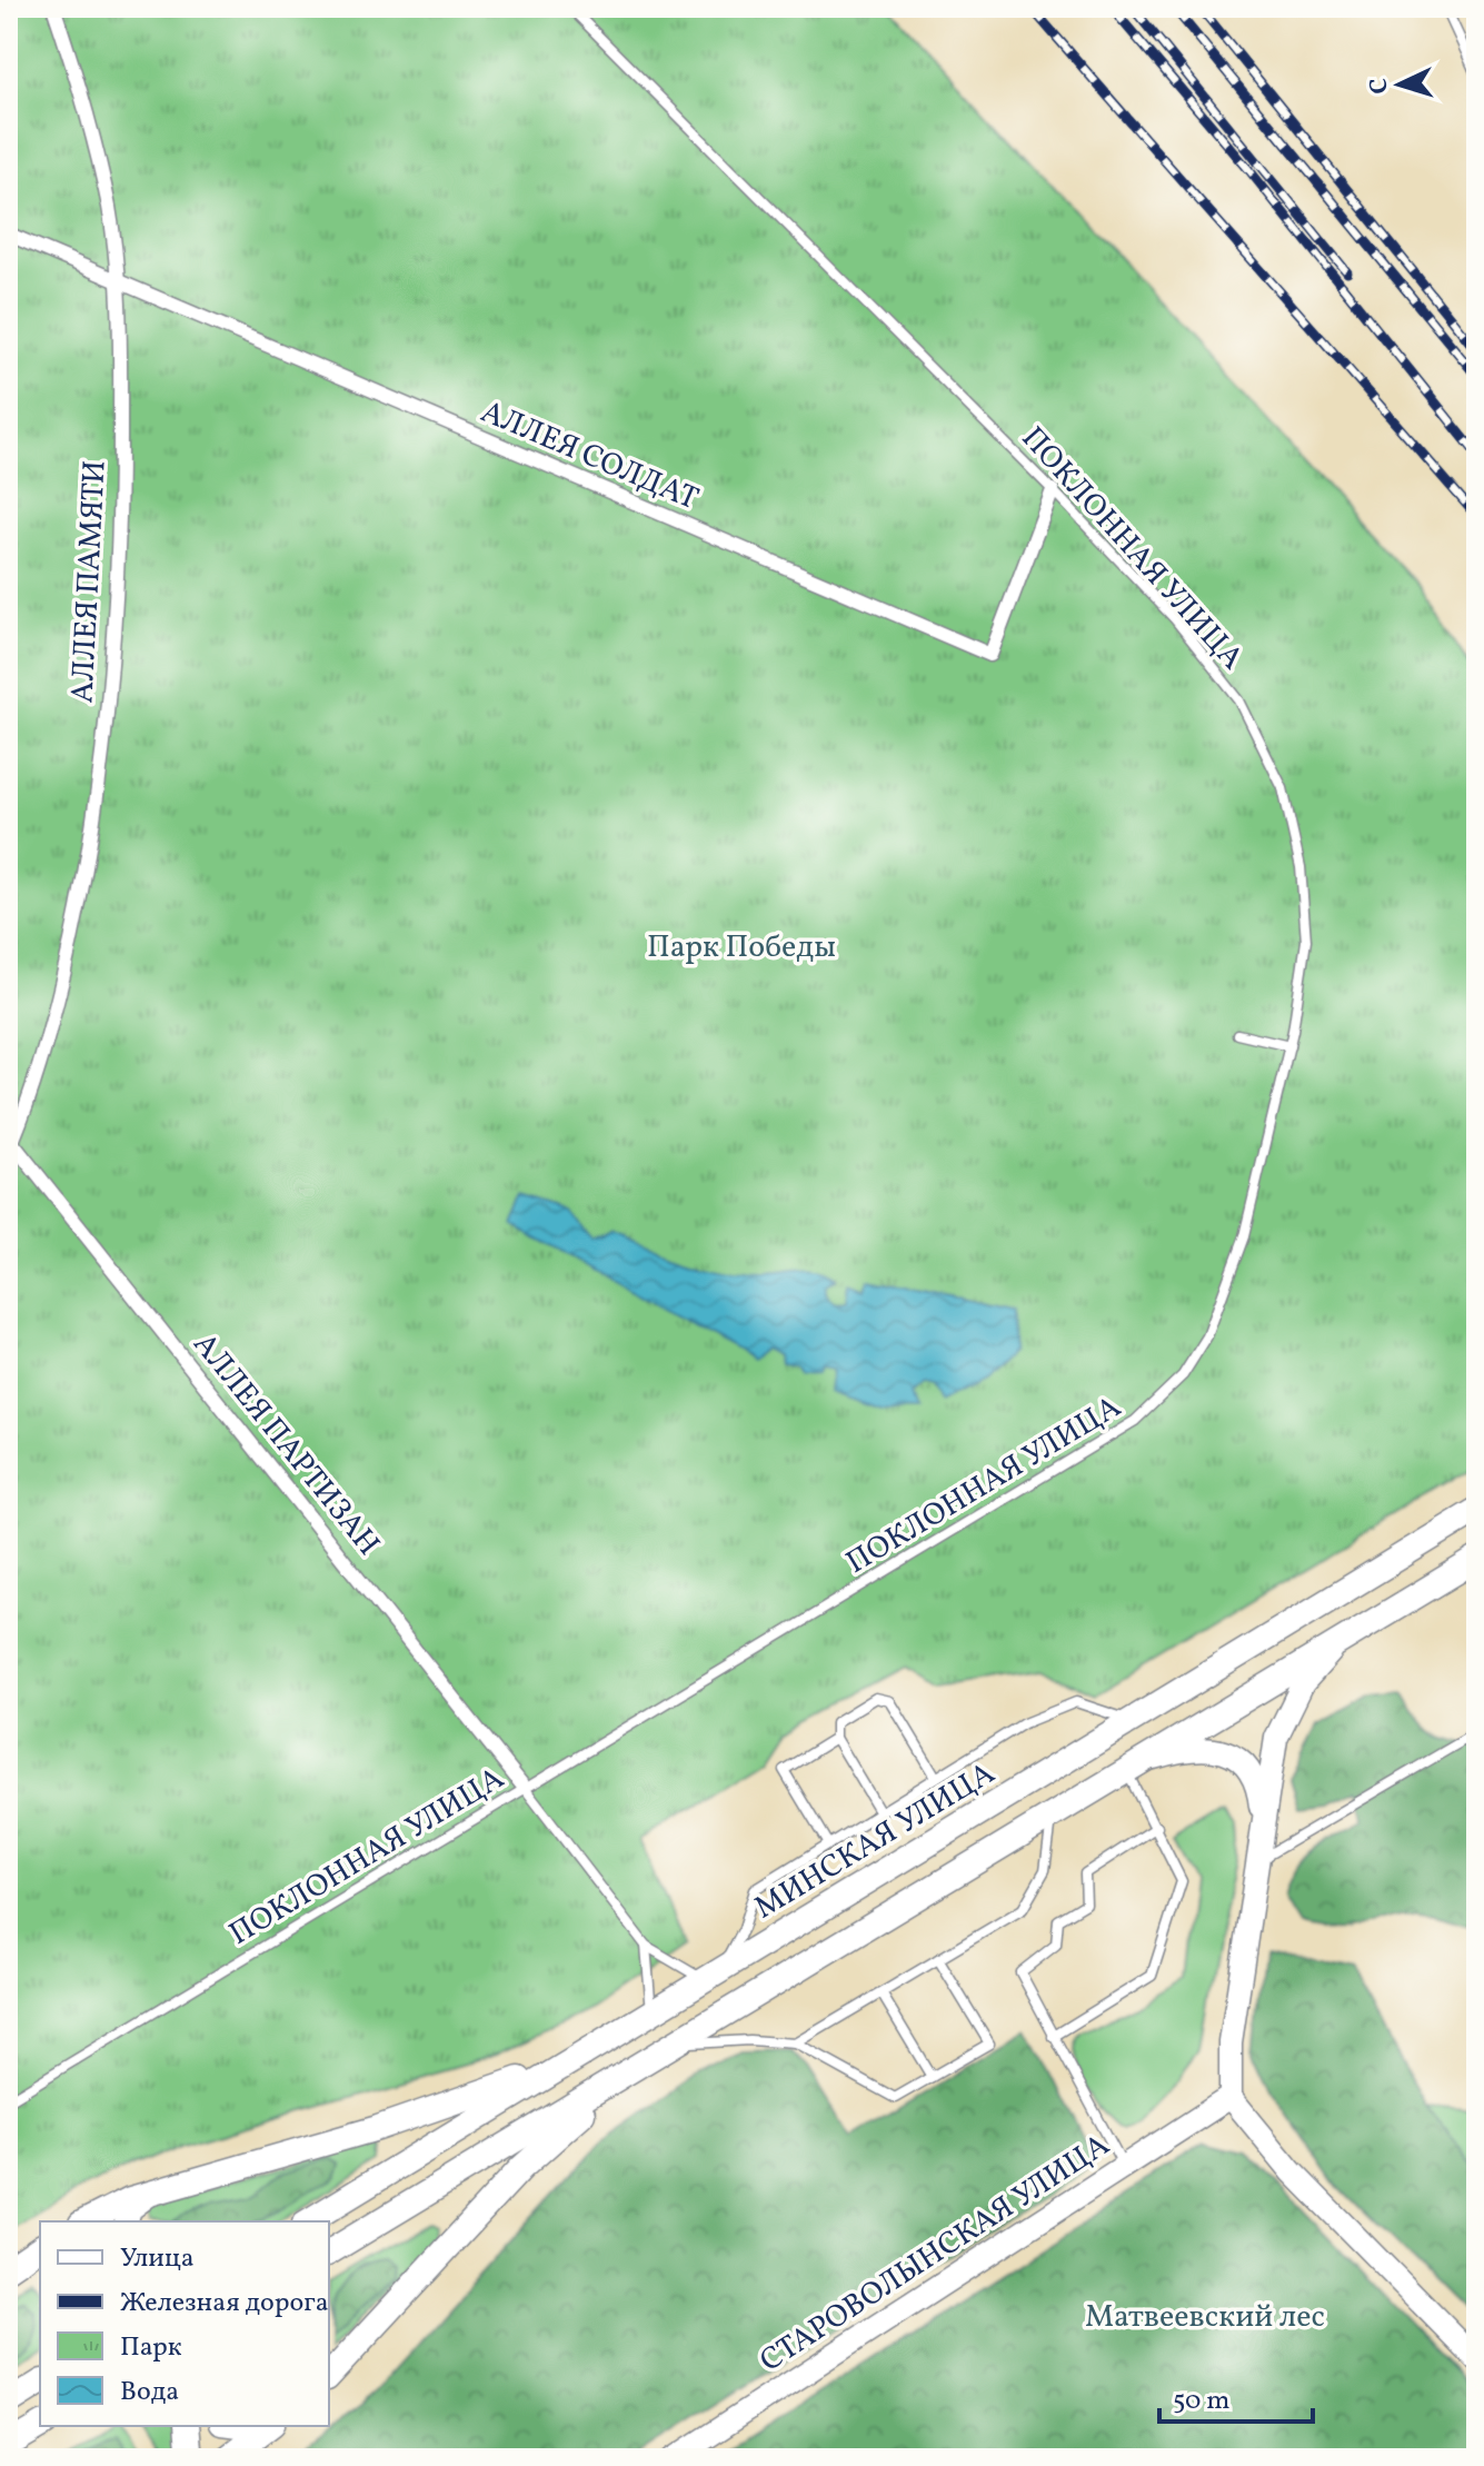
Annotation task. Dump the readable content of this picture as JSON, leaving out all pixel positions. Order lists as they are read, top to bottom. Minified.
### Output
{"streets":{"main road":["МИНСКАЯ УЛИЦА"],"street":["АЛЛЕЯ СОЛДАТ","АЛЛЕЯ ПАМЯТИ","АЛЛЕЯ ПАРТИЗАН","СТАРОВОЛЫНСКАЯ УЛИЦА"],"lane":["ПОКЛОННАЯ УЛИЦА"]},"crossings":[["АЛЛЕЯ СОЛДАТ","ПОКЛОННАЯ УЛИЦА"],["АЛЛЕЯ СОЛДАТ","АЛЛЕЯ ПАМЯТИ"],["ПОКЛОННАЯ УЛИЦА","АЛЛЕЯ ПАРТИЗАН"],["АЛЛЕЯ ПАМЯТИ","АЛЛЕЯ ПАРТИЗАН"]],"parks":["Парк Победы","Матвеевский лес"],"legend":["Улица","Железная дорога","Парк","Вода"],"scale_bar":"50 m","north":"left"}
